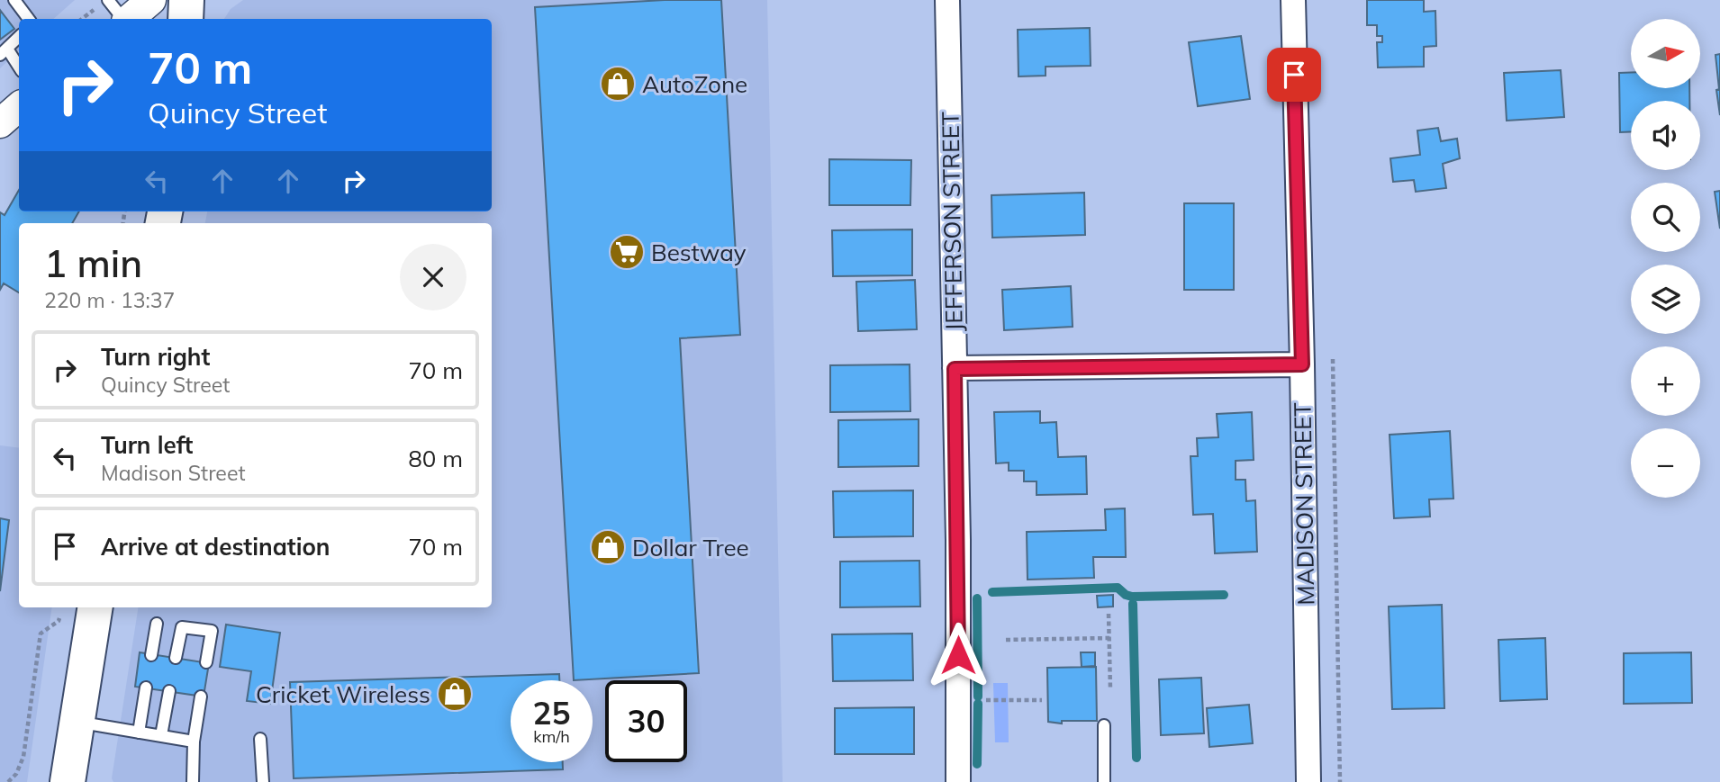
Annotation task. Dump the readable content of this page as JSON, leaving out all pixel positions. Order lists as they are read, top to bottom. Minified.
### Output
{"streets":{"street":["JEFFERSON STREET","MADISON STREET"]},"places":{"shop":["AutoZone","Dollar Tree","Cricket Wireless"],"supermarket":["Bestway"]},"north":"right","page":{"map_buttons":["+","−"],"turn":["70 m","Quincy Street"],"heading":["1 min","220 m · 13:37"],"list":[{"name":"Turn right","note":"Quincy Street","value":"70 m"},{"name":"Turn left","note":"Madison Street","value":"80 m"},{"name":"Arrive at destination","value":"70 m"}],"speed":"25 km/h","limit":"30"}}
